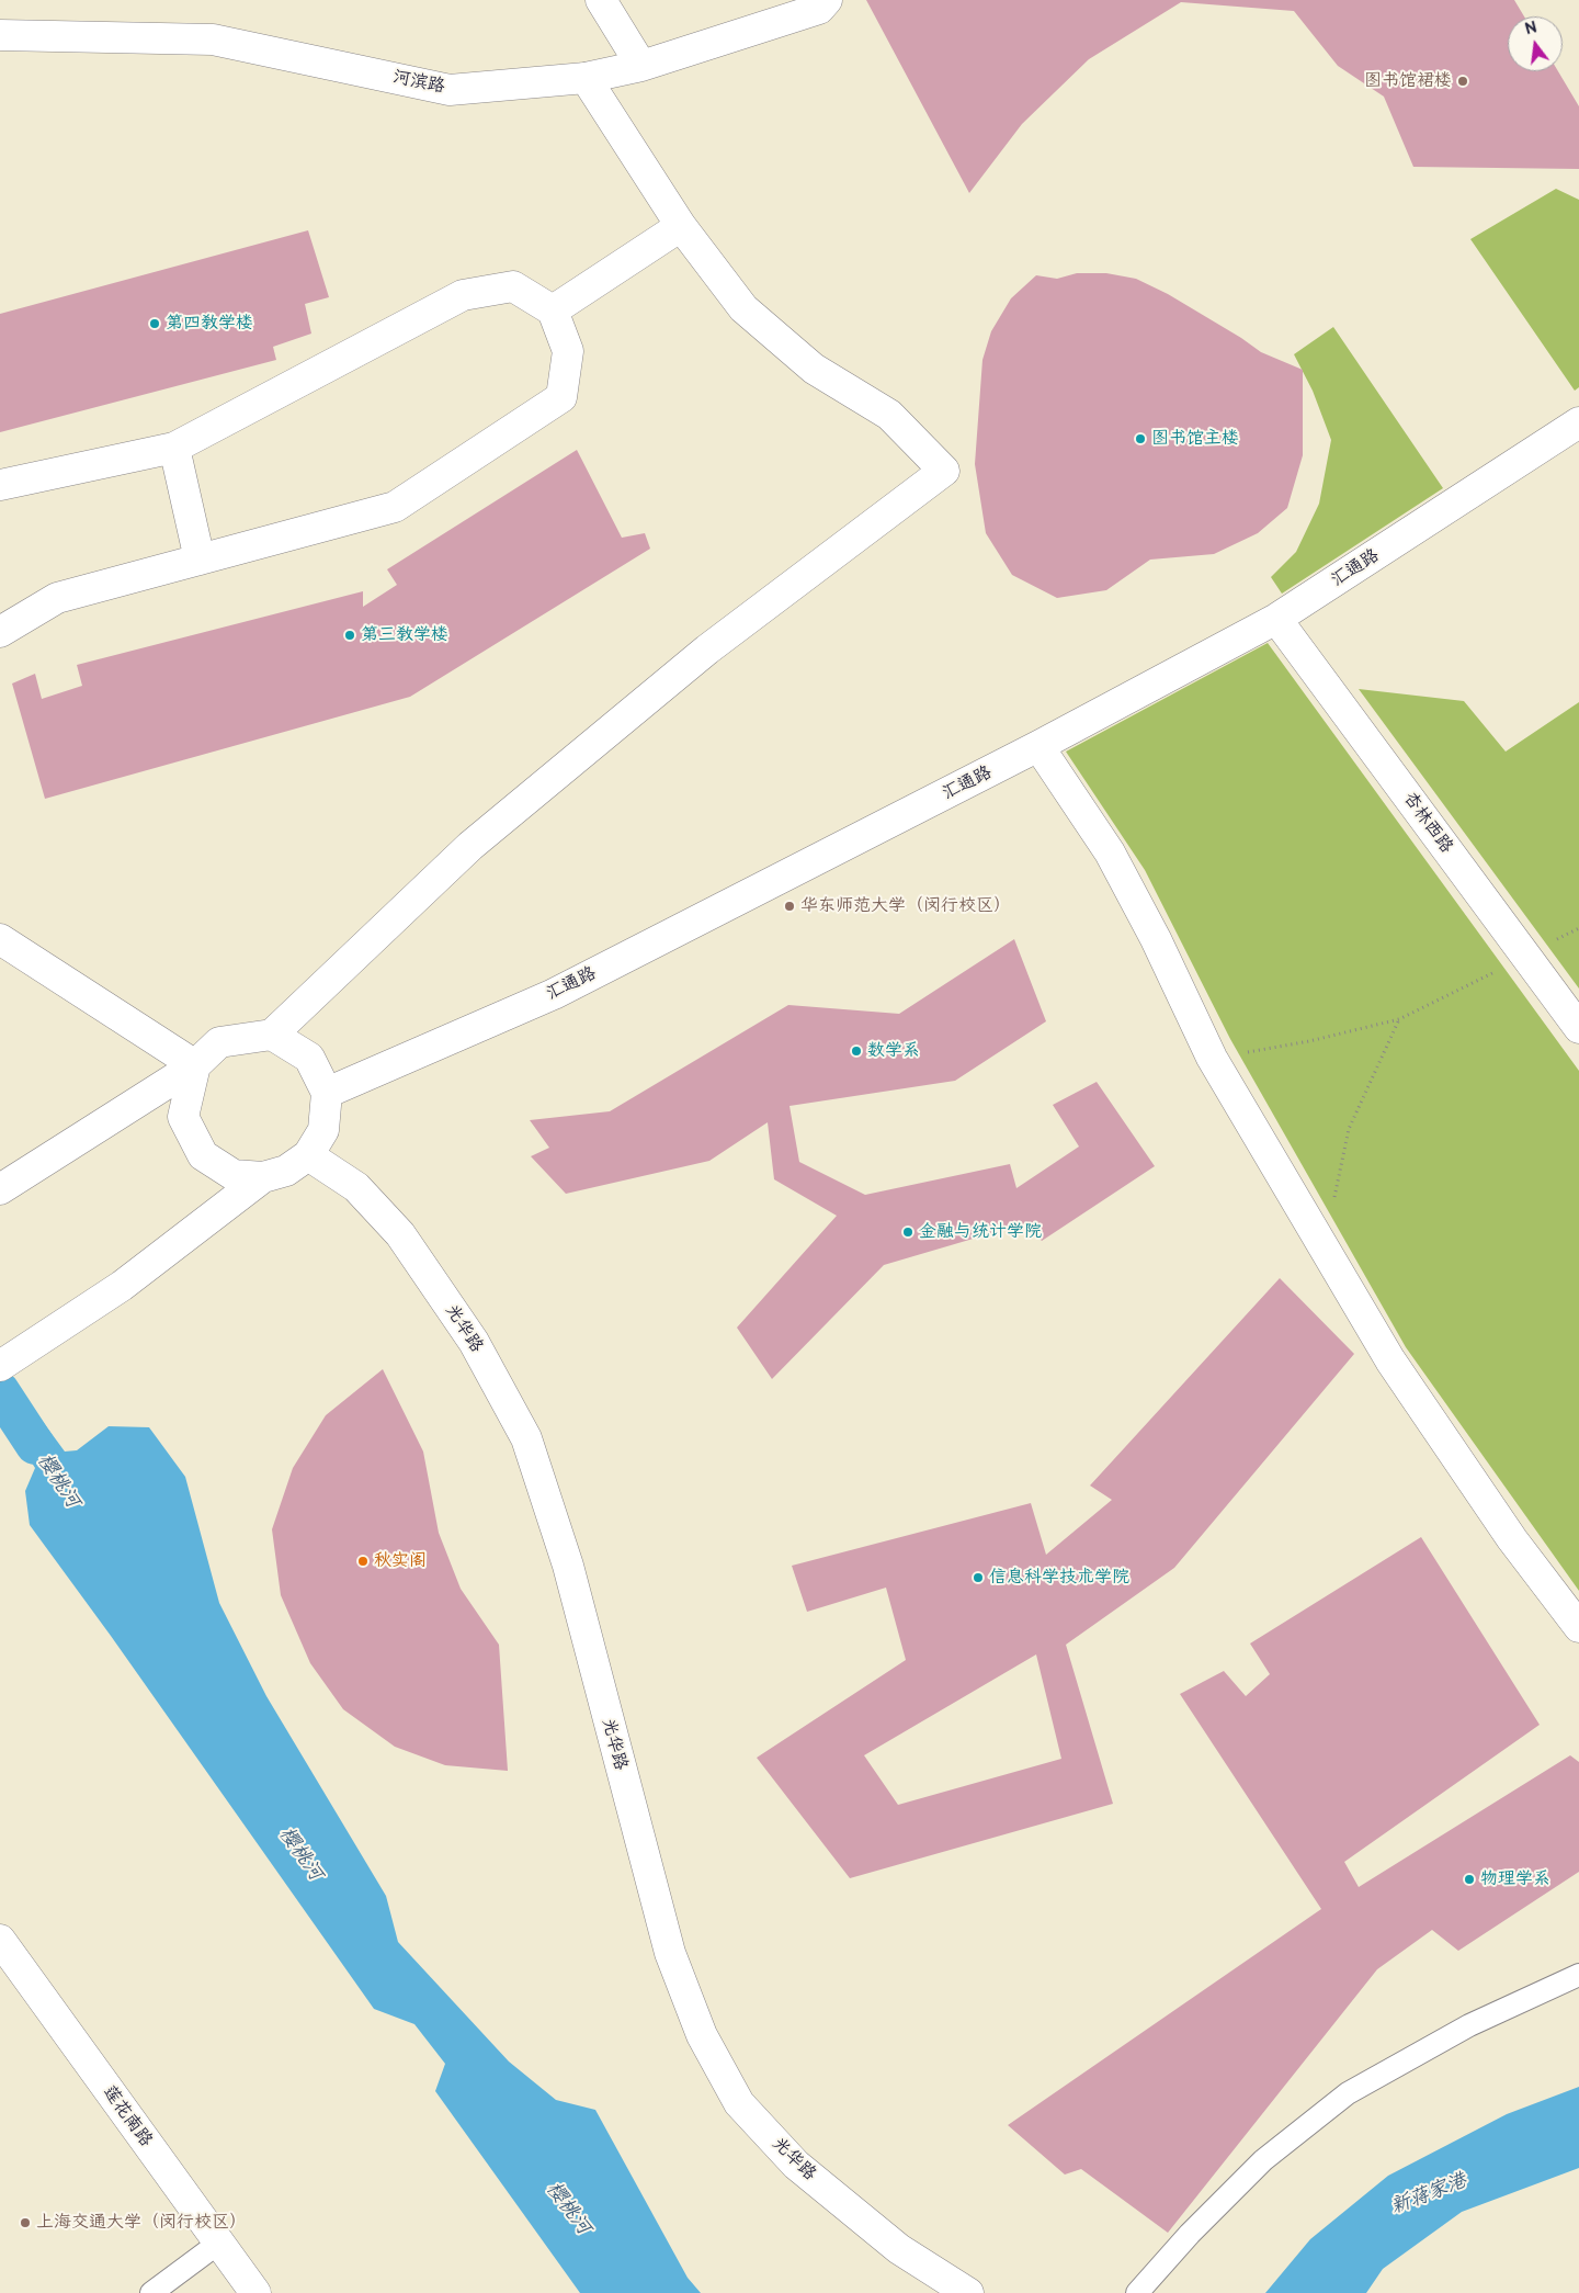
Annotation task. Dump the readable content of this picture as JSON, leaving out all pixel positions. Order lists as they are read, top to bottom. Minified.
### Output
{"streets":{"street":["河滨路","汇通路","杏林西路","光华路","莲花南路"]},"crossings":[["汇通路","杏林西路"],["汇通路","光华路"]],"water":["樱桃河","新蒋家港"],"places":["图书馆裙楼","第四教学楼","图书馆主楼","第三教学楼","华东师范大学（闵行校区）","数学系","金融与统计学院","秋实阁","信息科学技术学院","物理学系","上海交通大学（闵行校区）"],"north":"top"}
